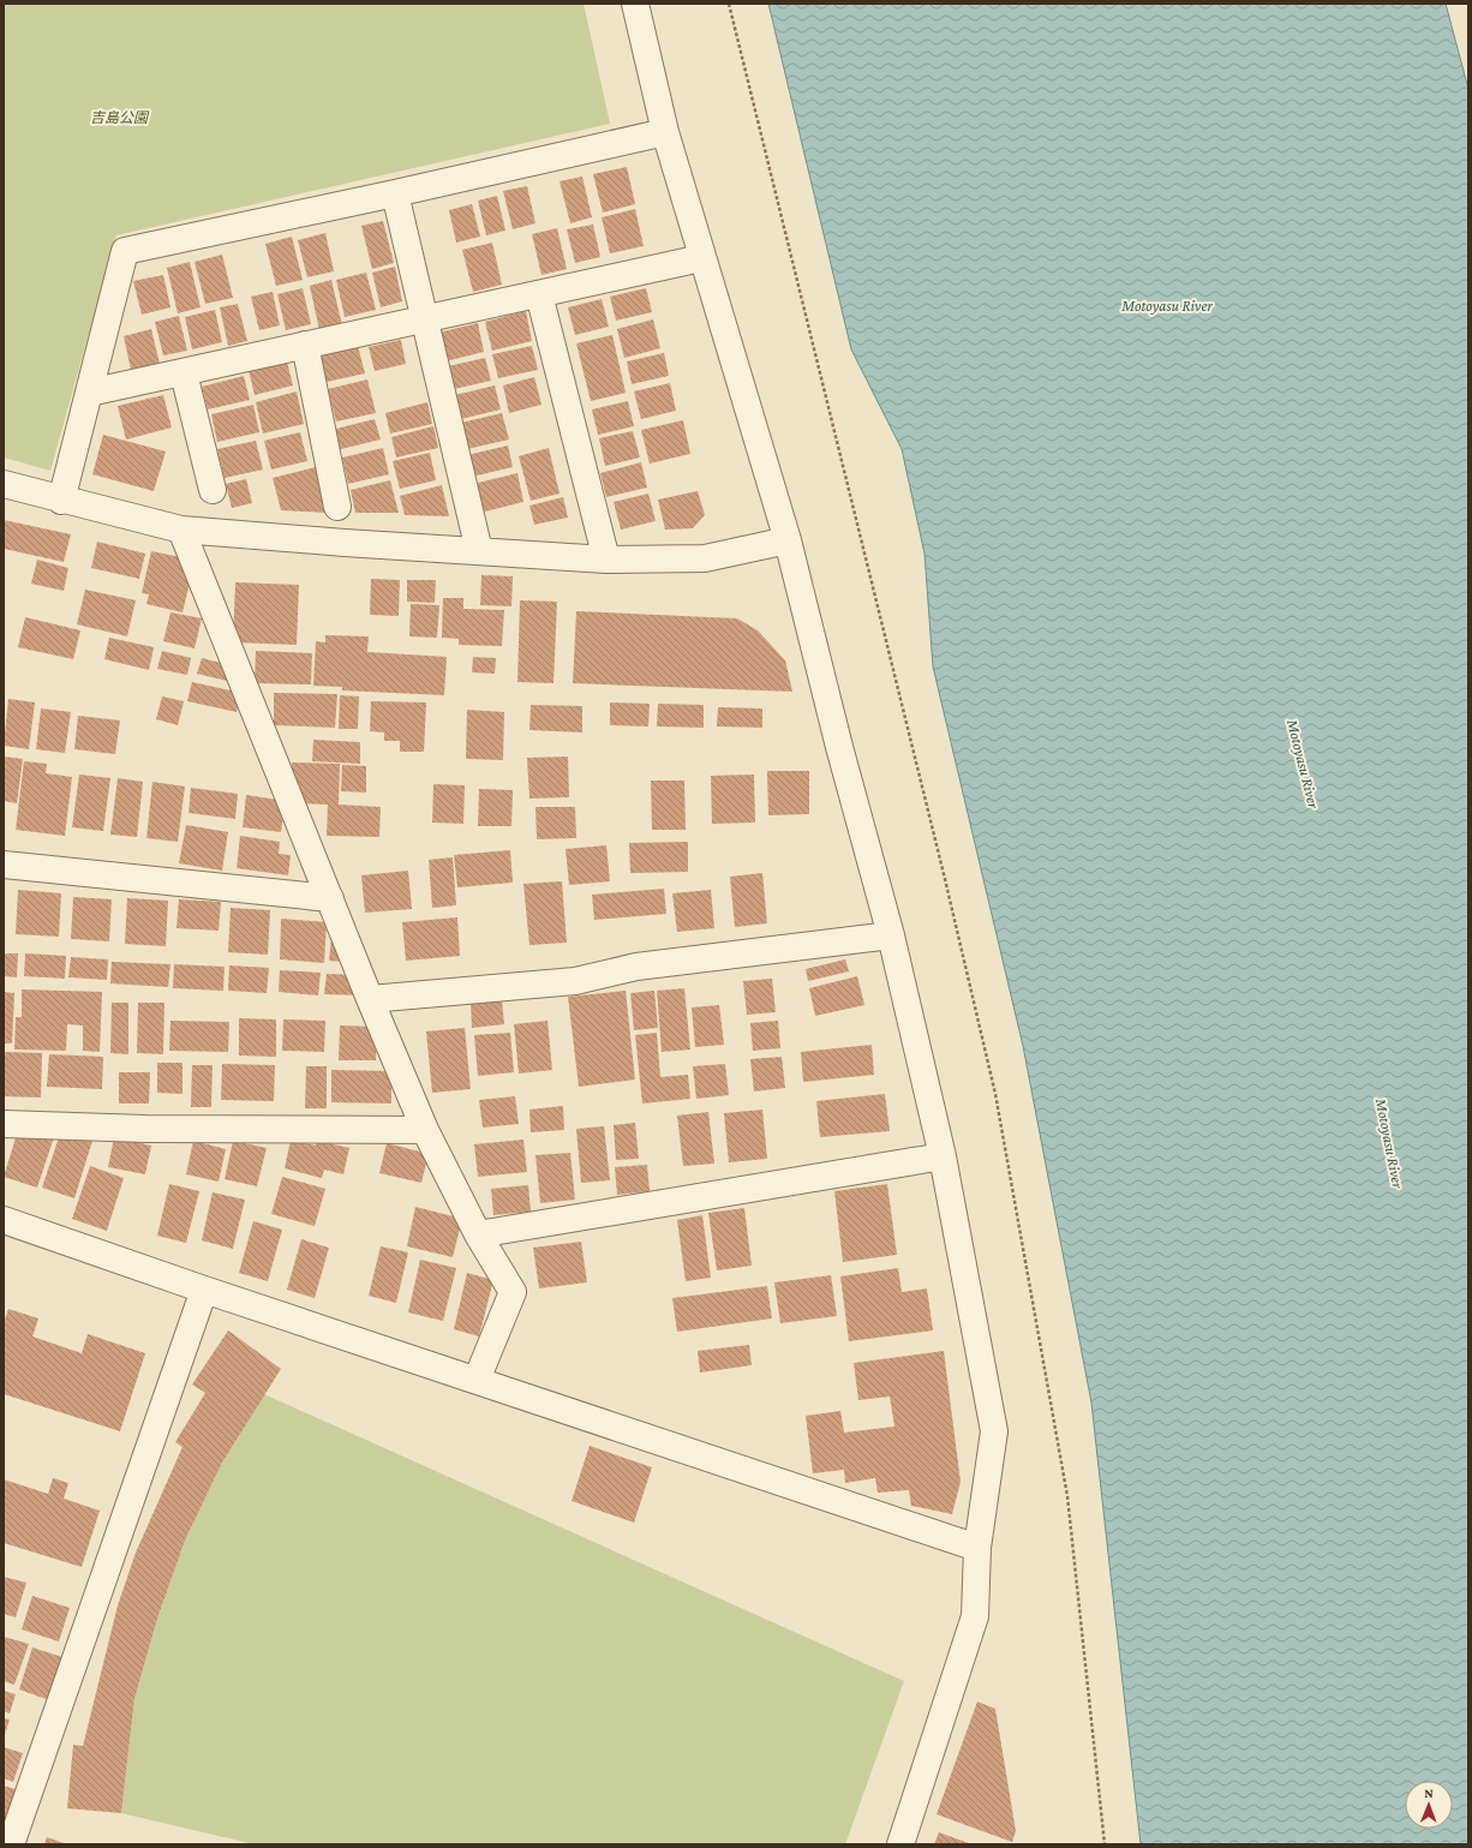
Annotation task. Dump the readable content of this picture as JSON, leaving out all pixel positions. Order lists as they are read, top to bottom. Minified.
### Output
{"water":["Motoyasu River"],"parks":["吉島公園"],"north":"top"}
